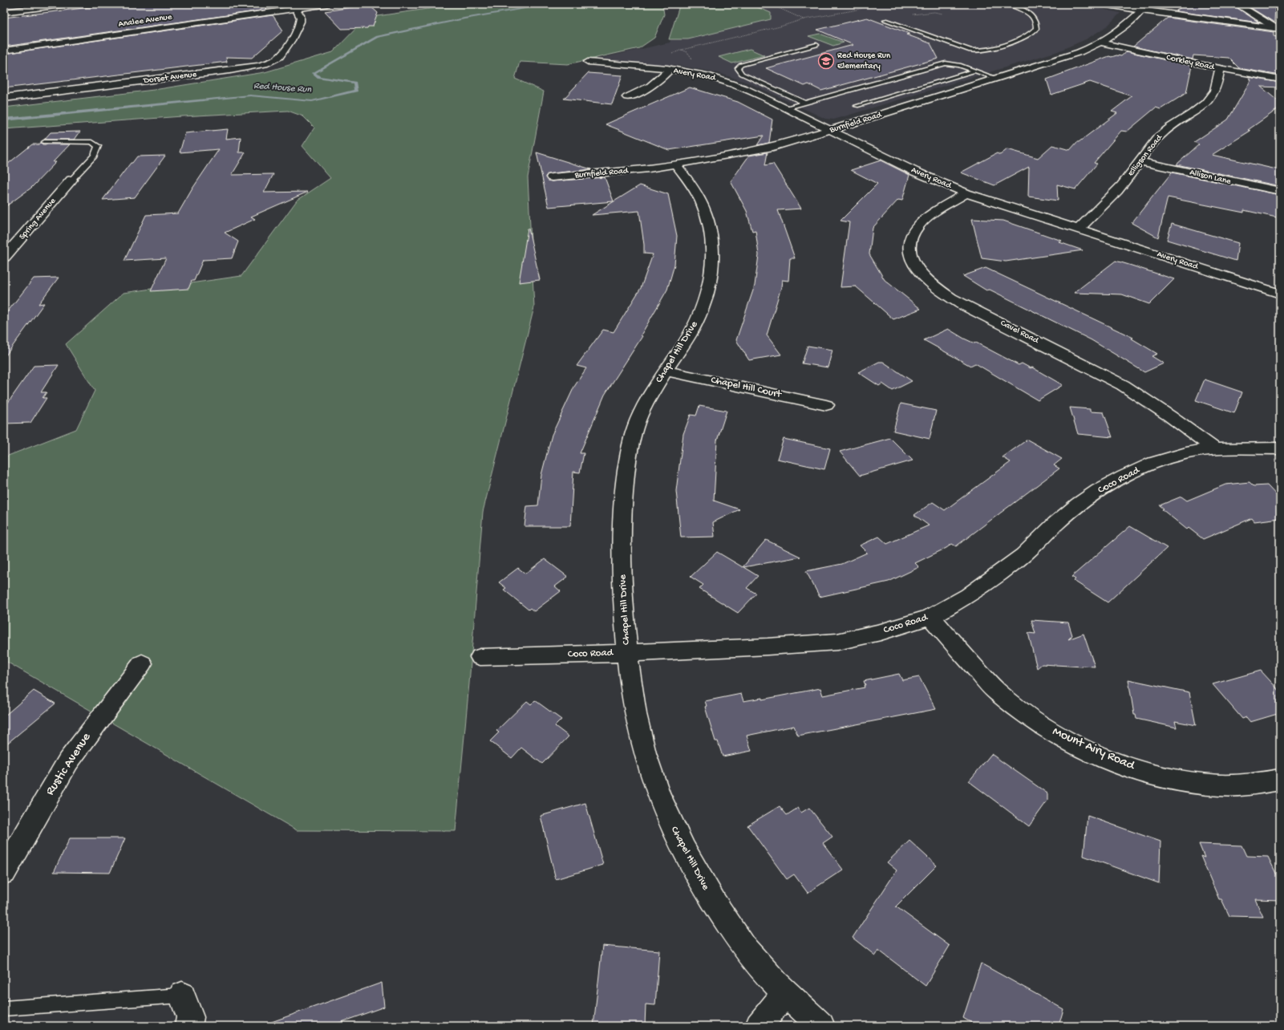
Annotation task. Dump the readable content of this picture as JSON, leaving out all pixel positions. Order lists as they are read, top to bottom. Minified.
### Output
{"streets":{"street":["Analee Avenue","Corkley Road","Avery Road","Dorset Avenue","Burnfield Road","Elligson Road","Allison Lane","Spring Avenue","Cavel Road","Chapel Hill Drive","Chapel Hill Court","Coco Road","Mount Airy Road","Rustic Avenue"]},"crossings":[["Analee Avenue","Dorset Avenue"],["Corkley Road","Burnfield Road"],["Corkley Road","Elligson Road"],["Avery Road","Burnfield Road"],["Avery Road","Elligson Road"],["Avery Road","Cavel Road"],["Burnfield Road","Chapel Hill Drive"],["Elligson Road","Allison Lane"],["Cavel Road","Coco Road"],["Chapel Hill Drive","Chapel Hill Court"],["Chapel Hill Drive","Coco Road"],["Coco Road","Mount Airy Road"]],"water":["Red House Run"],"places":{"school or university":["Red House Run Elementary"]}}
